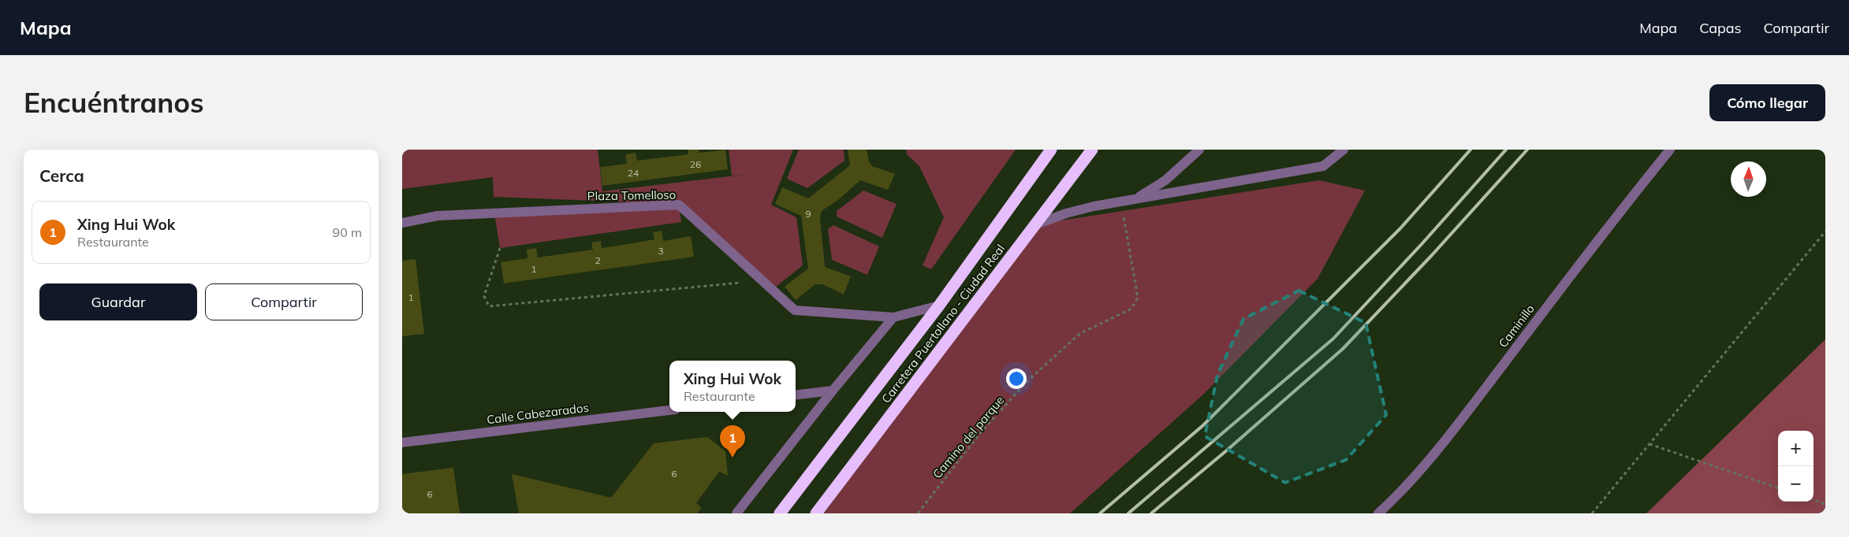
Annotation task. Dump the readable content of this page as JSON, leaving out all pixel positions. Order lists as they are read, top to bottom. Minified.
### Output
{"streets":{"highway":["Carretera Puertollano - Ciudad Real"],"street":["Plaza Tomelloso","Caminillo","Calle Cabezarados"],"path":["Camino del parque"]},"crossings":[["Plaza Tomelloso","Carretera Puertollano - Ciudad Real"]],"house_numbers":["26","24","9","3","2","1","1","6","6"],"north":"top","page":{"header":"Mapa","nav":["Mapa","Capas","Compartir"],"buttons":["Cómo llegar",["Guardar","Compartir"]],"title":"Encuéntranos","heading":"Cerca","list":[{"mark":"1","name":"Xing Hui Wok","note":"Restaurante","value":"90 m"}],"popup":["Xing Hui Wok","Restaurante"],"pins":"1","map_buttons":["+","−"]}}
